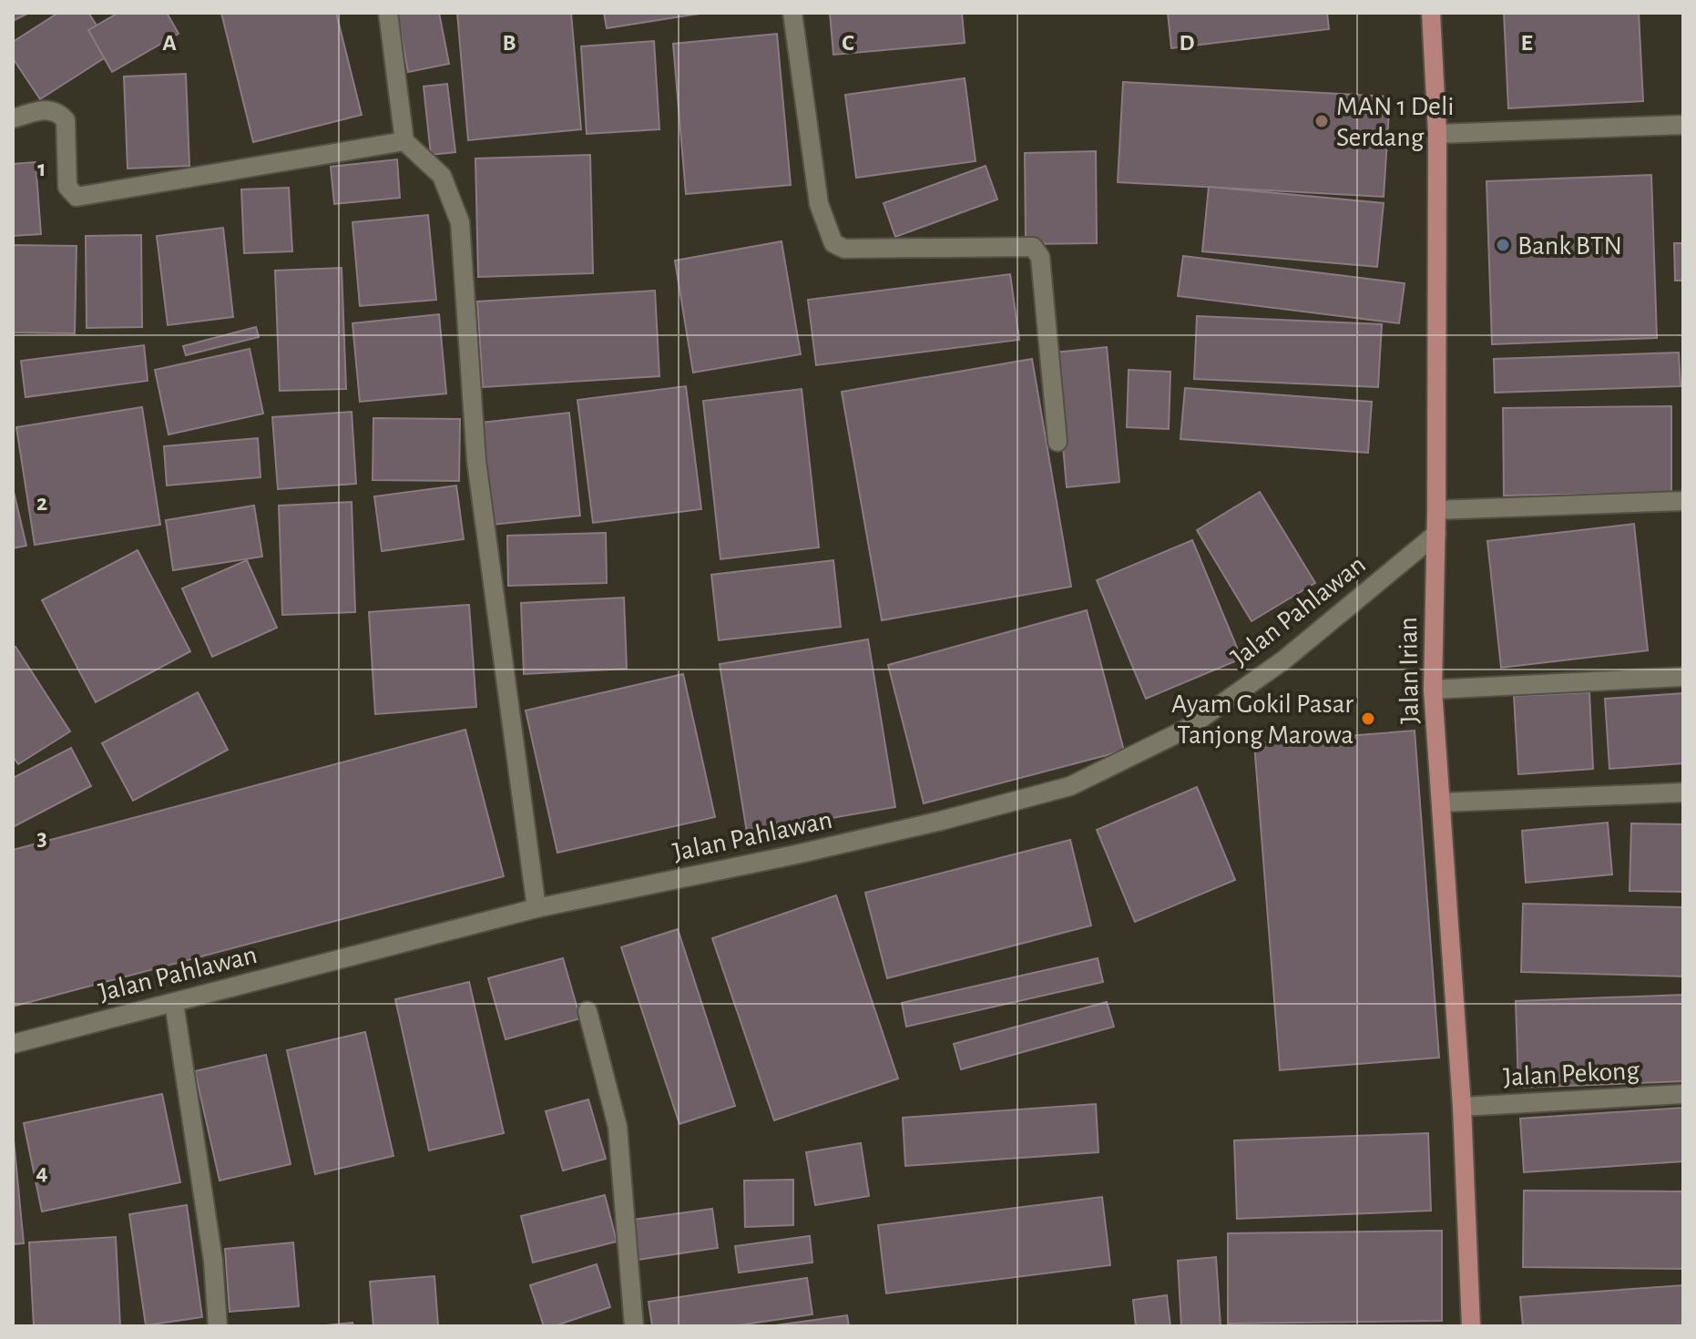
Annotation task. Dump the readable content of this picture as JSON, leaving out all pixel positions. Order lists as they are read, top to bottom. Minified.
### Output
{"streets":{"main road":["Jalan Irian"],"street":["Jalan Pahlawan","Jalan Pekong"]},"crossings":[["Jalan Pahlawan","Jalan Irian"],["Jalan Irian","Jalan Pekong"]],"places":["MAN 1 Deli Serdang","Bank BTN","Ayam Gokil Pasar Tanjong Marowa"],"grid":{"columns":["A","B","C","D","E"],"rows":["1","2","3","4"]}}
